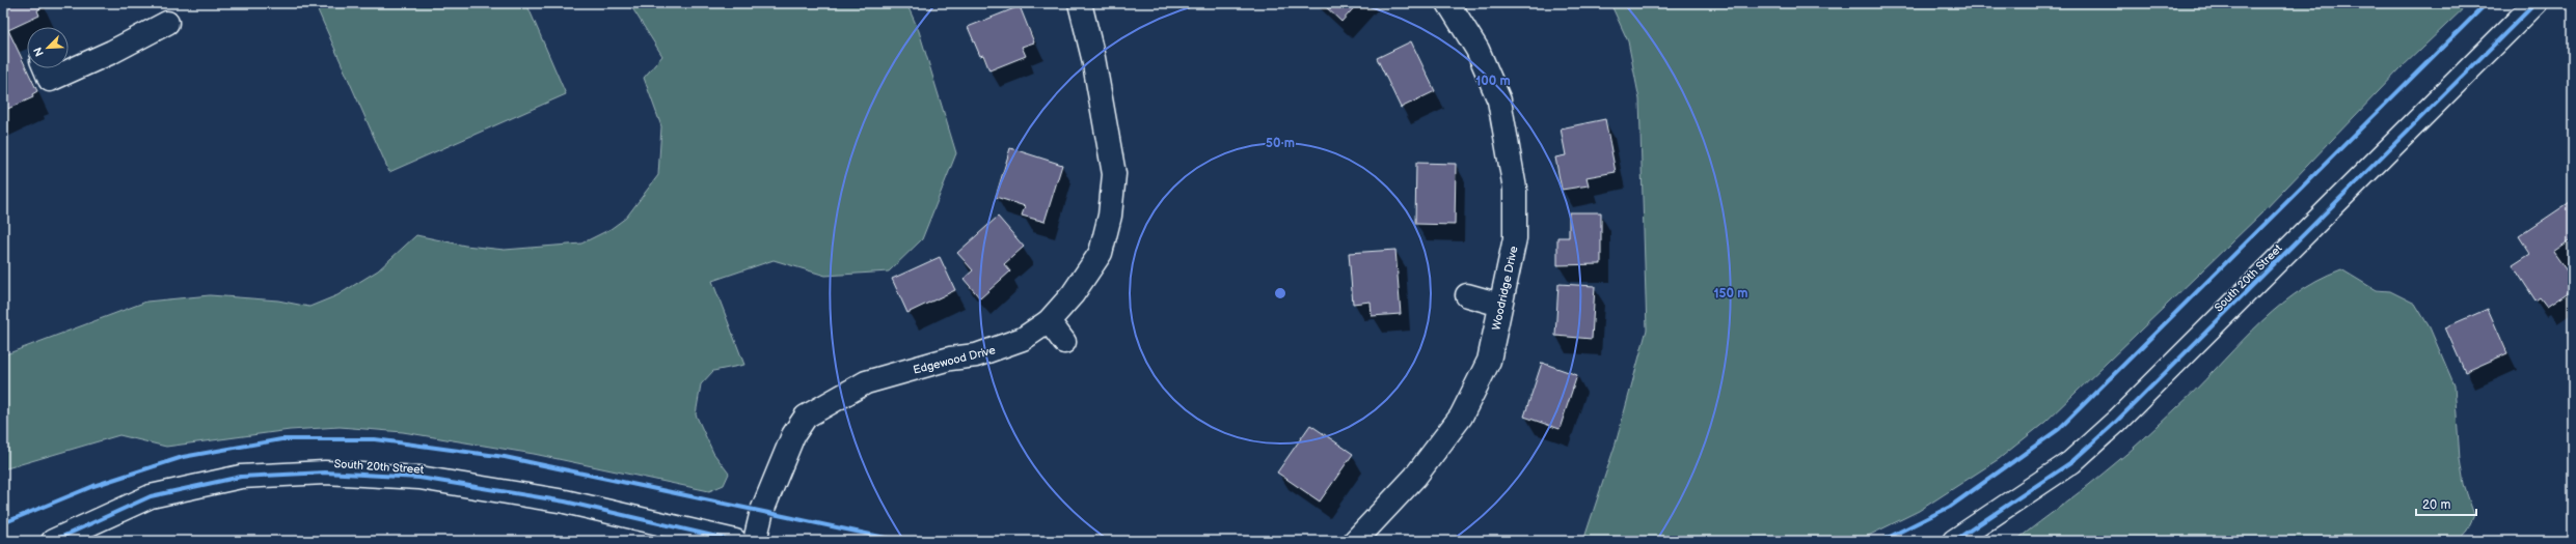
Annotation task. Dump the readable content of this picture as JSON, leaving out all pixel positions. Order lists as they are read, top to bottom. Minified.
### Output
{"streets":{"main road":["South 20th Street","Woodridge Drive","Edgewood Drive"]},"scale_bar":"20 m","north":"bottom left","rings":["100 m","50 m","150 m"]}
